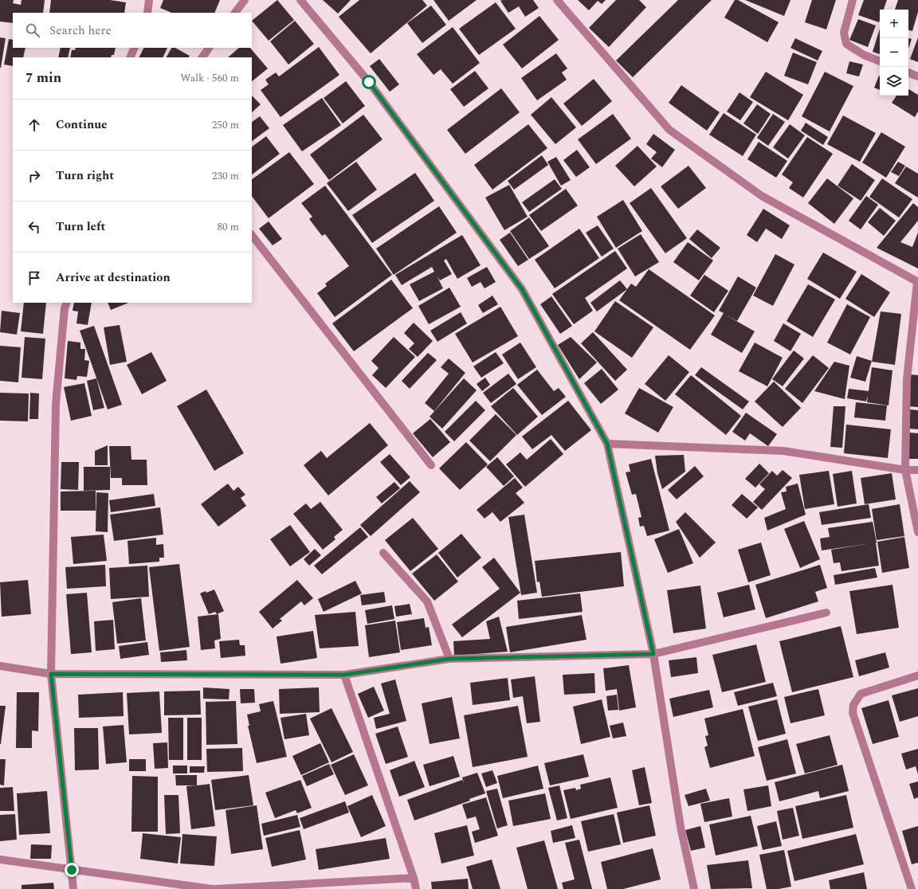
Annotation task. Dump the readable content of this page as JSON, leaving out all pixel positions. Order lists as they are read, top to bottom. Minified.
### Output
{"page":{"map_buttons":["+","−"],"search":"Search here","heading":["7 min","Walk · 560 m"],"list":[["Continue","250 m"],["Turn right","230 m"],["Turn left","80 m"],"Arrive at destination"]}}
